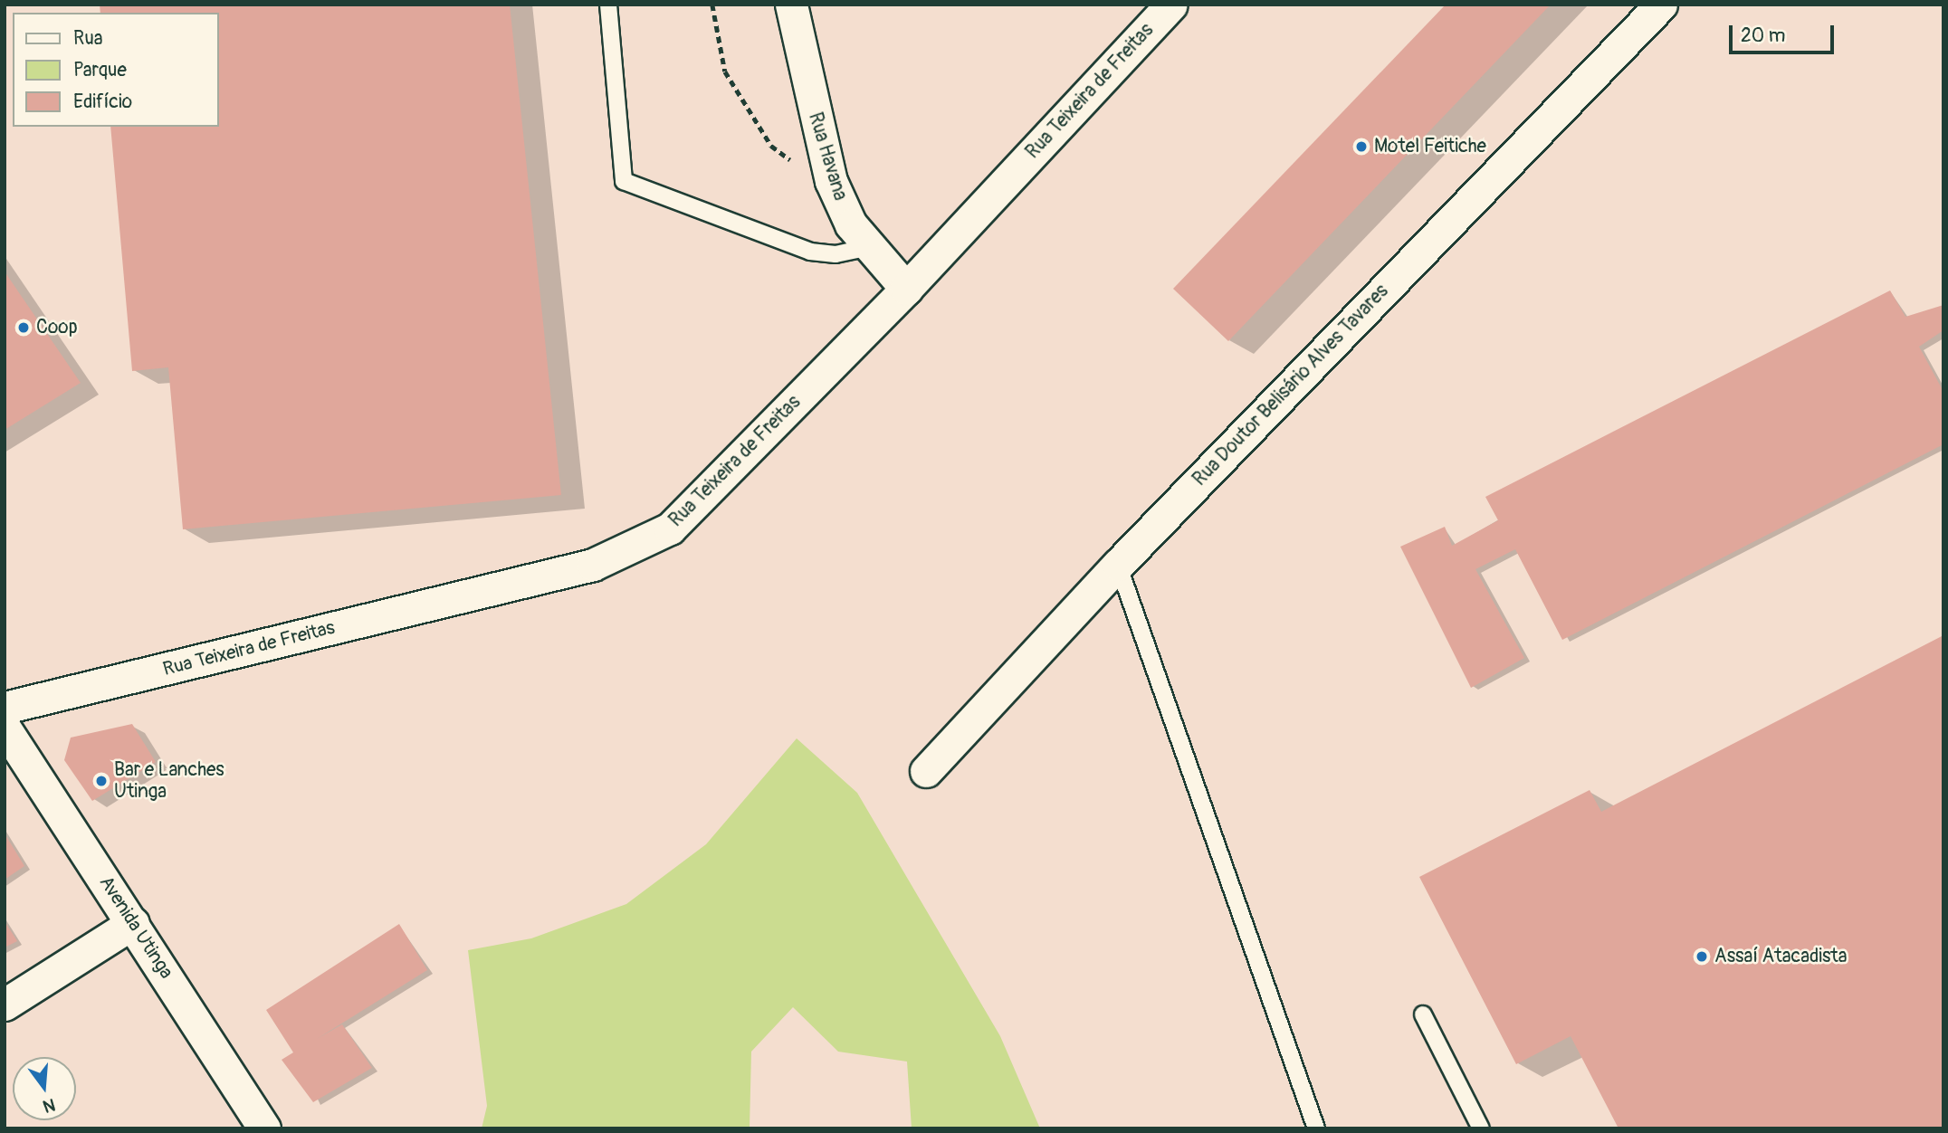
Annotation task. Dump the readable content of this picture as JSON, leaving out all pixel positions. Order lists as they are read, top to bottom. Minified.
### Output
{"streets":{"street":["Rua Teixeira de Freitas","Rua Havana","Rua Doutor Belisário Alves Tavares","Avenida Utinga"]},"crossings":[["Rua Teixeira de Freitas","Rua Havana"]],"places":["Motel Feitiche","Coop","Bar e Lanches Utinga","Assaí Atacadista"],"legend":["Rua","Parque","Edifício"],"scale_bar":"20 m","north":"bottom"}
